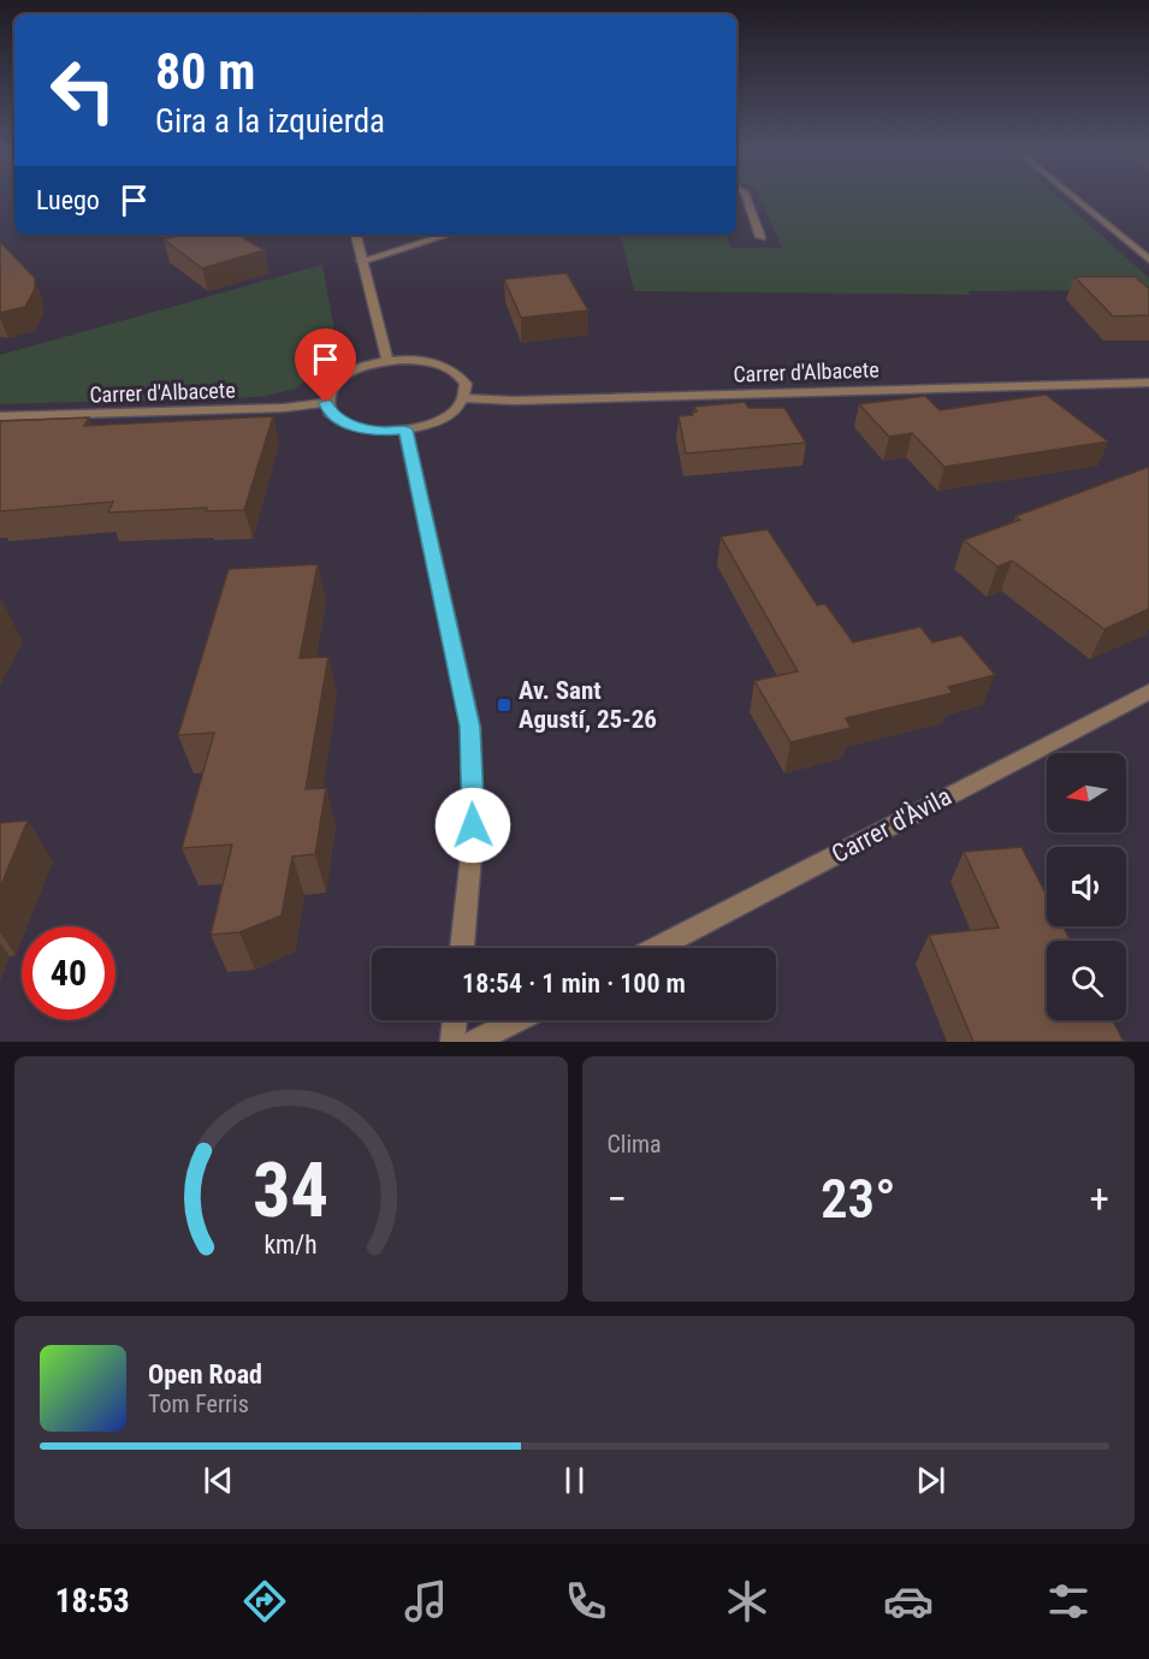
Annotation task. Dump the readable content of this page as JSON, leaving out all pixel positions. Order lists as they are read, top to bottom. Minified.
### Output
{"streets":{"street":["Carrer d'Albacete","Carrer d'Àvila"]},"places":{"transit":["Av. Sant Agustí, 25-26"]},"north":"left","page":{"turn":["80 m","Gira a la izquierda"],"then":"Luego","limit":"40","trip":"18:54 · 1 min · 100 m","tile":"Clima","heat":["−","23°","+"],"song":["Open Road","Tom Ferris"],"tabs":"18:53","gauge":["34","km/h"]}}
